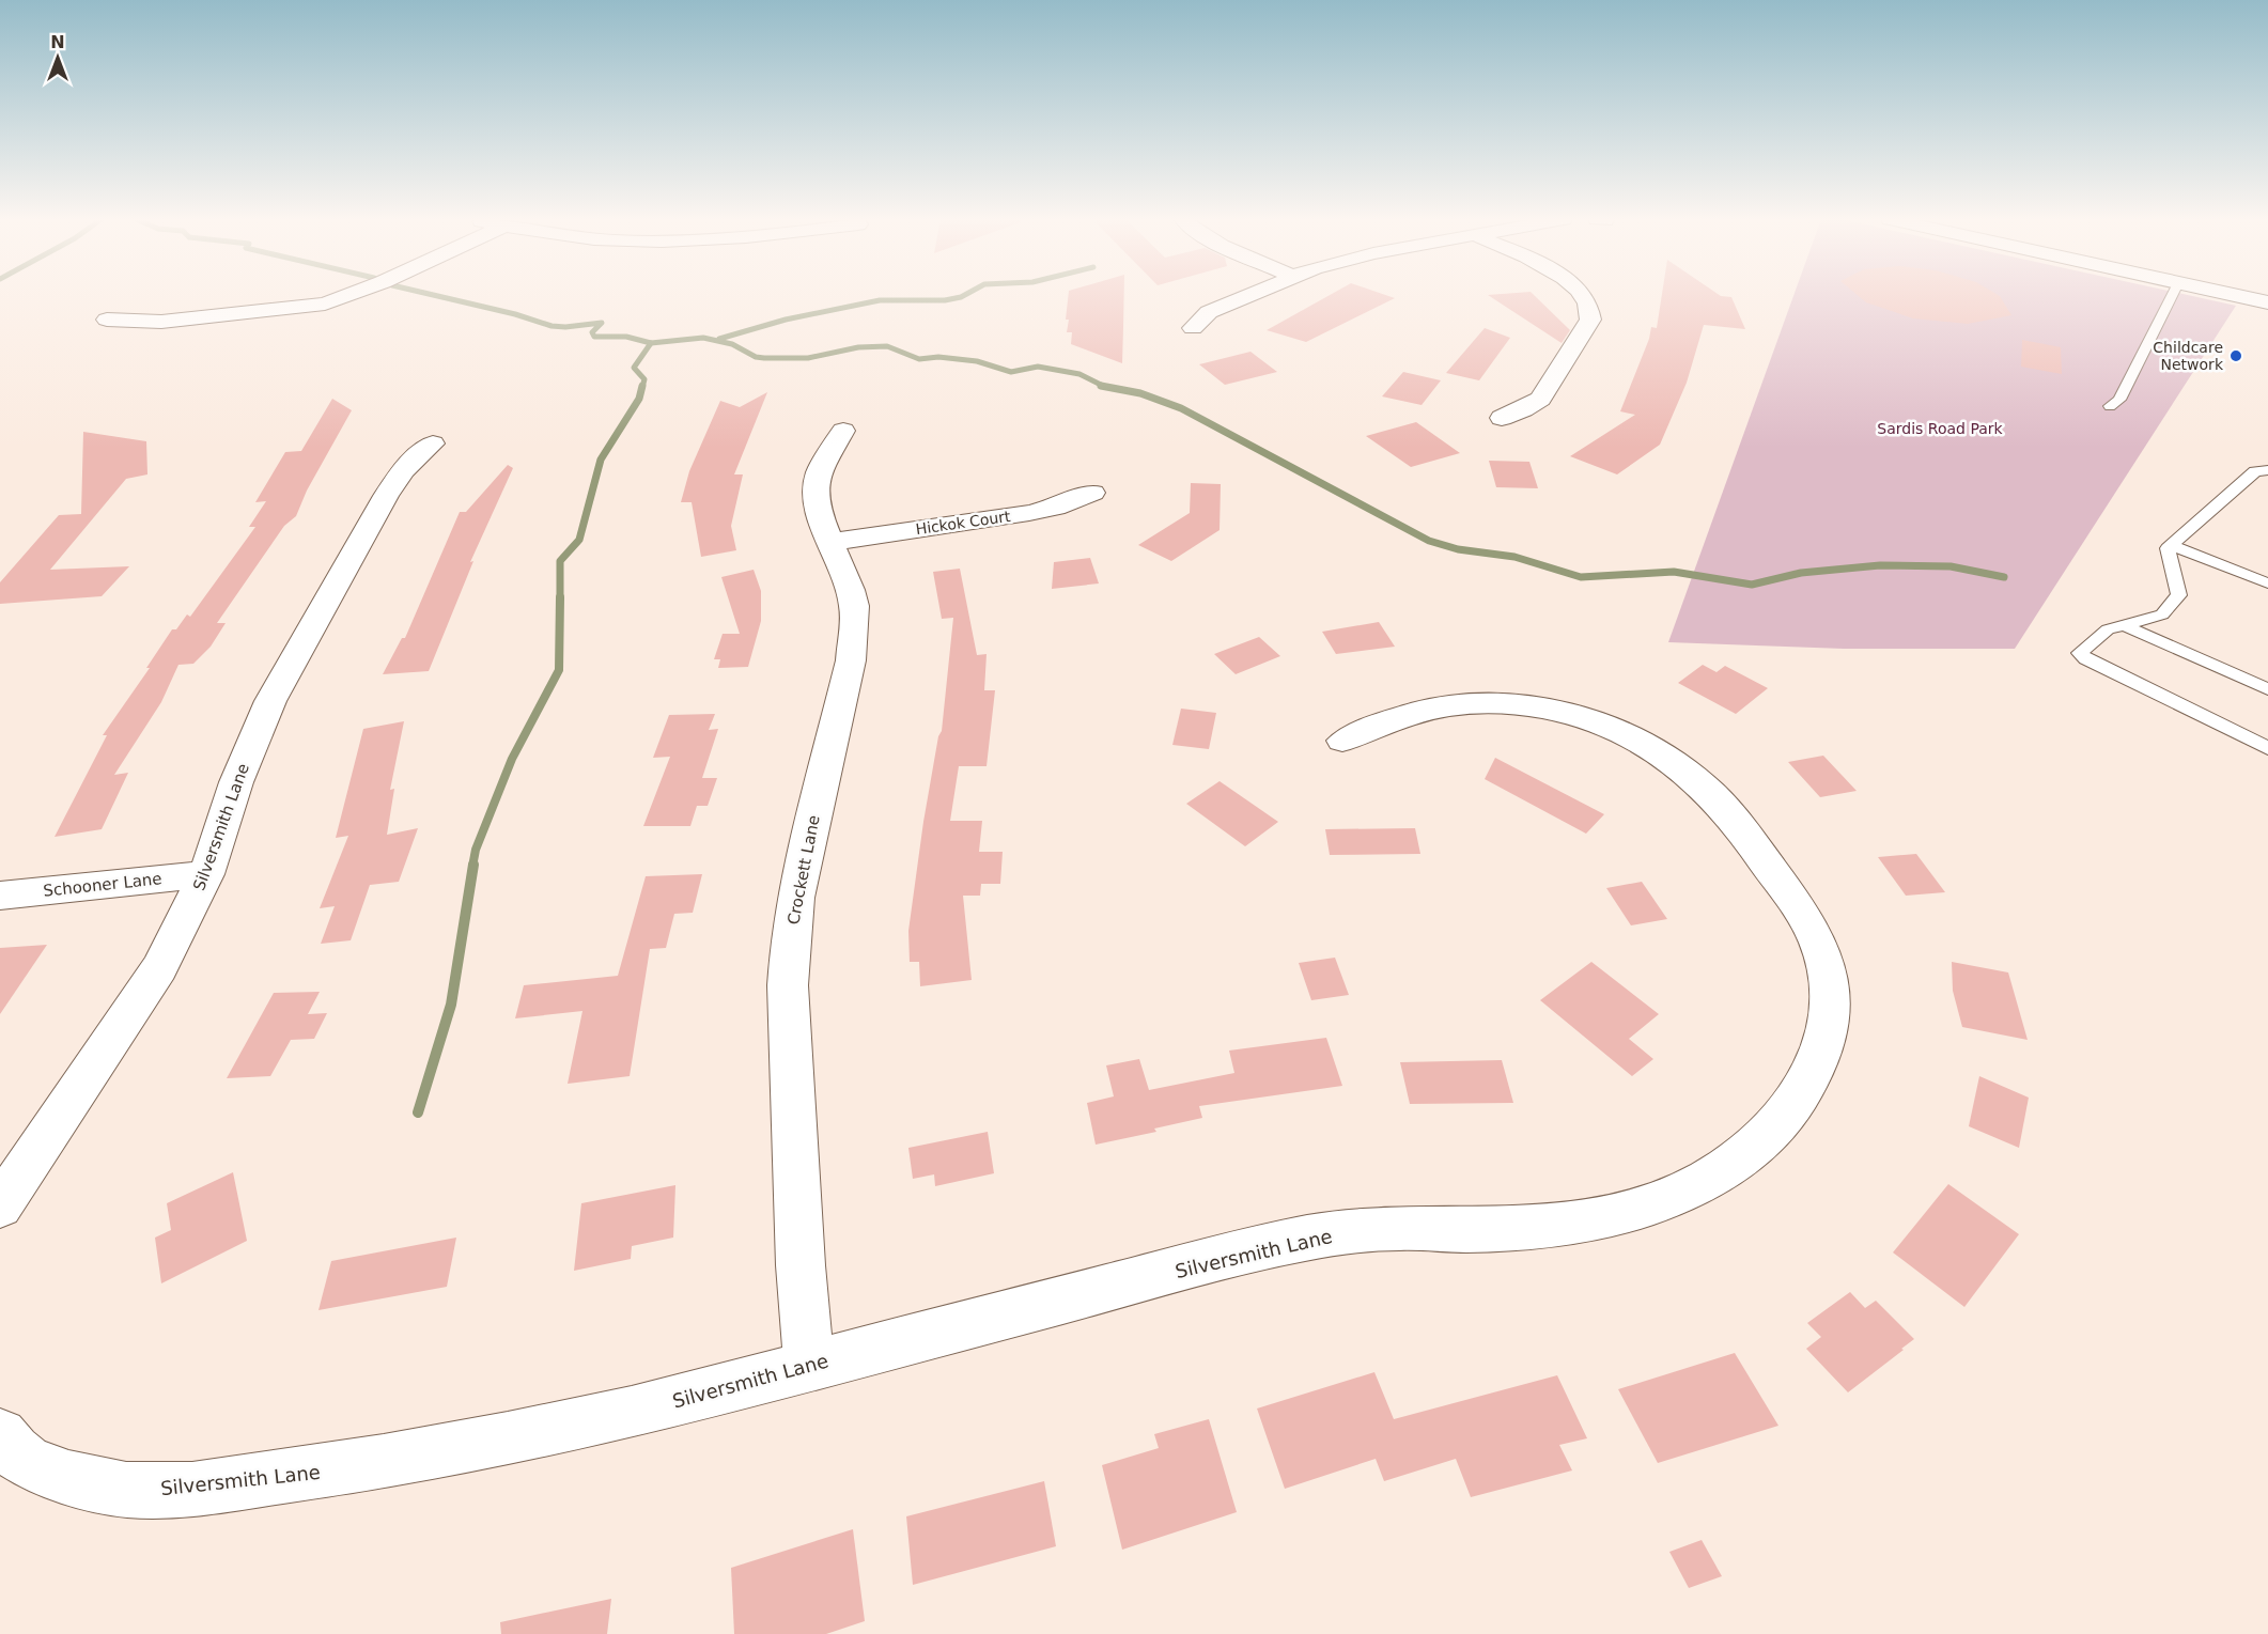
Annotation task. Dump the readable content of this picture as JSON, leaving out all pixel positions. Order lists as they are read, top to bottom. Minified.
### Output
{"streets":{"street":["Hickok Court","Silversmith Lane","Crockett Lane","Schooner Lane"]},"crossings":[["Hickok Court","Crockett Lane"],["Silversmith Lane","Crockett Lane"],["Silversmith Lane","Schooner Lane"]],"parks":["Sardis Road Park"],"places":["Childcare Network"],"north":"top"}
